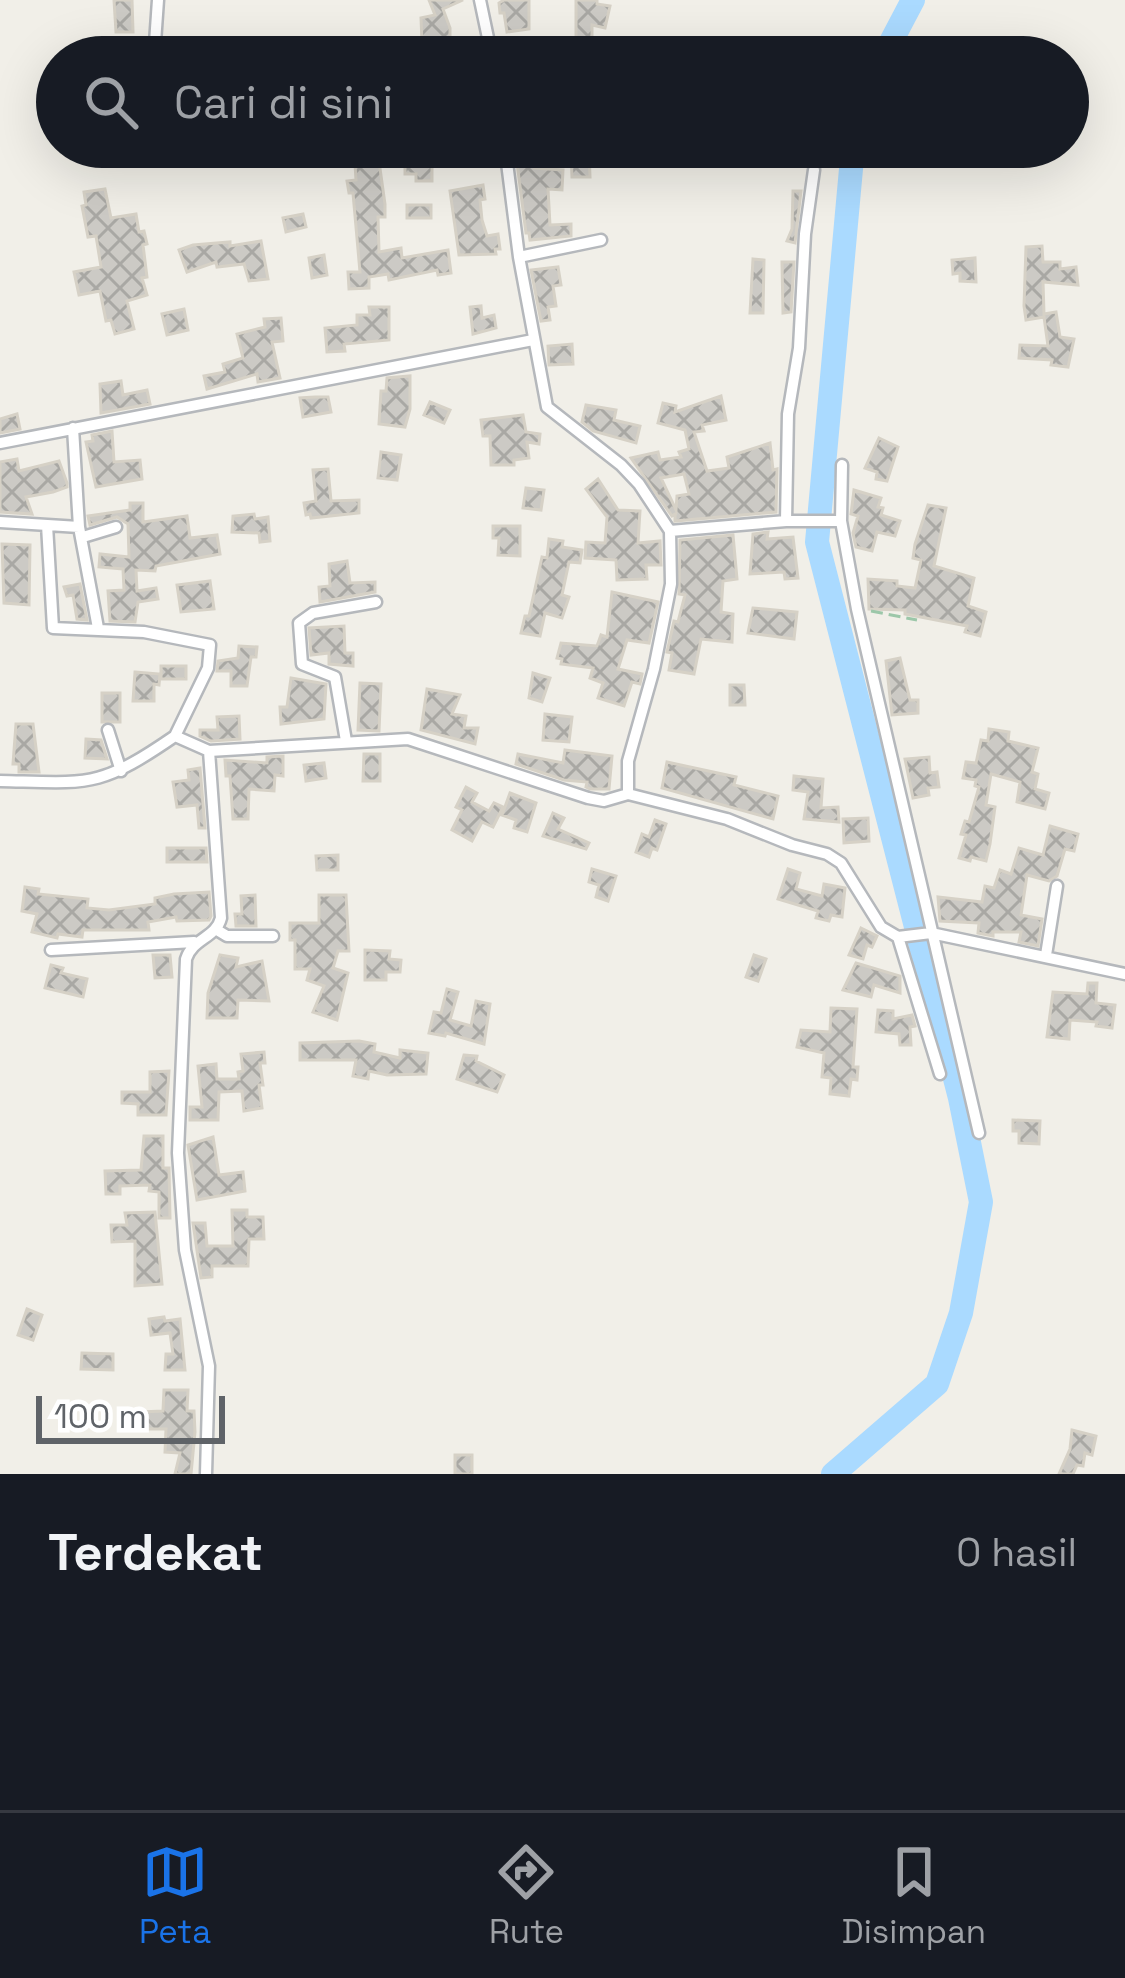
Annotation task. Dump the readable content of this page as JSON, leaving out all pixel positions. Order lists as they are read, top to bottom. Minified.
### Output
{"scale_bar":"100 m","page":{"search":"Cari di sini","scale":"100 m","heading":["Terdekat","0 hasil"],"nav":["Peta","Rute","Disimpan"]}}
